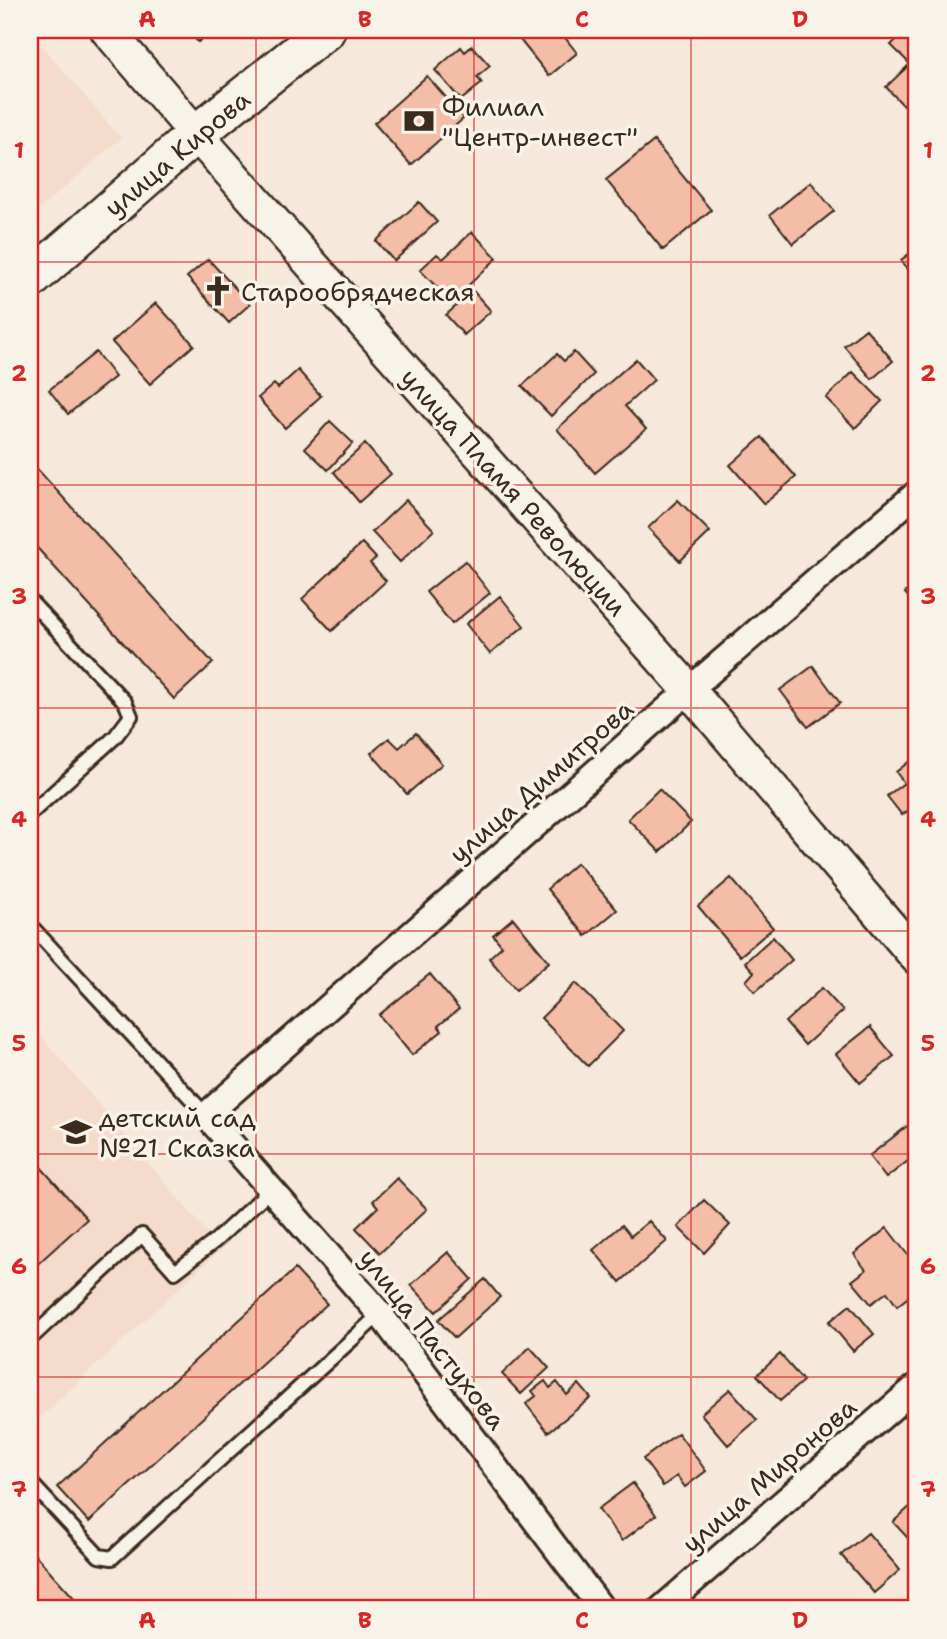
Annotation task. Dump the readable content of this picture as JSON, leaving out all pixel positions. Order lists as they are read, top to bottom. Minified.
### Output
{"streets":{"main road":["улица Кирова"],"street":["улица Пламя Революции","улица Димитрова","улица Пастухова","улица Миронова"]},"crossings":[["улица Кирова","улица Пламя Революции"],["улица Пламя Революции","улица Димитрова"],["улица Димитрова","улица Пастухова"]],"places":{"bank":["Филиал \"Центр-инвест\""],"church":["Старообрядческая"],"school or university":["детский сад №21 Сказка"]},"grid":{"columns":["A","B","C","D"],"rows":["1","2","3","4","5","6","7"]}}
